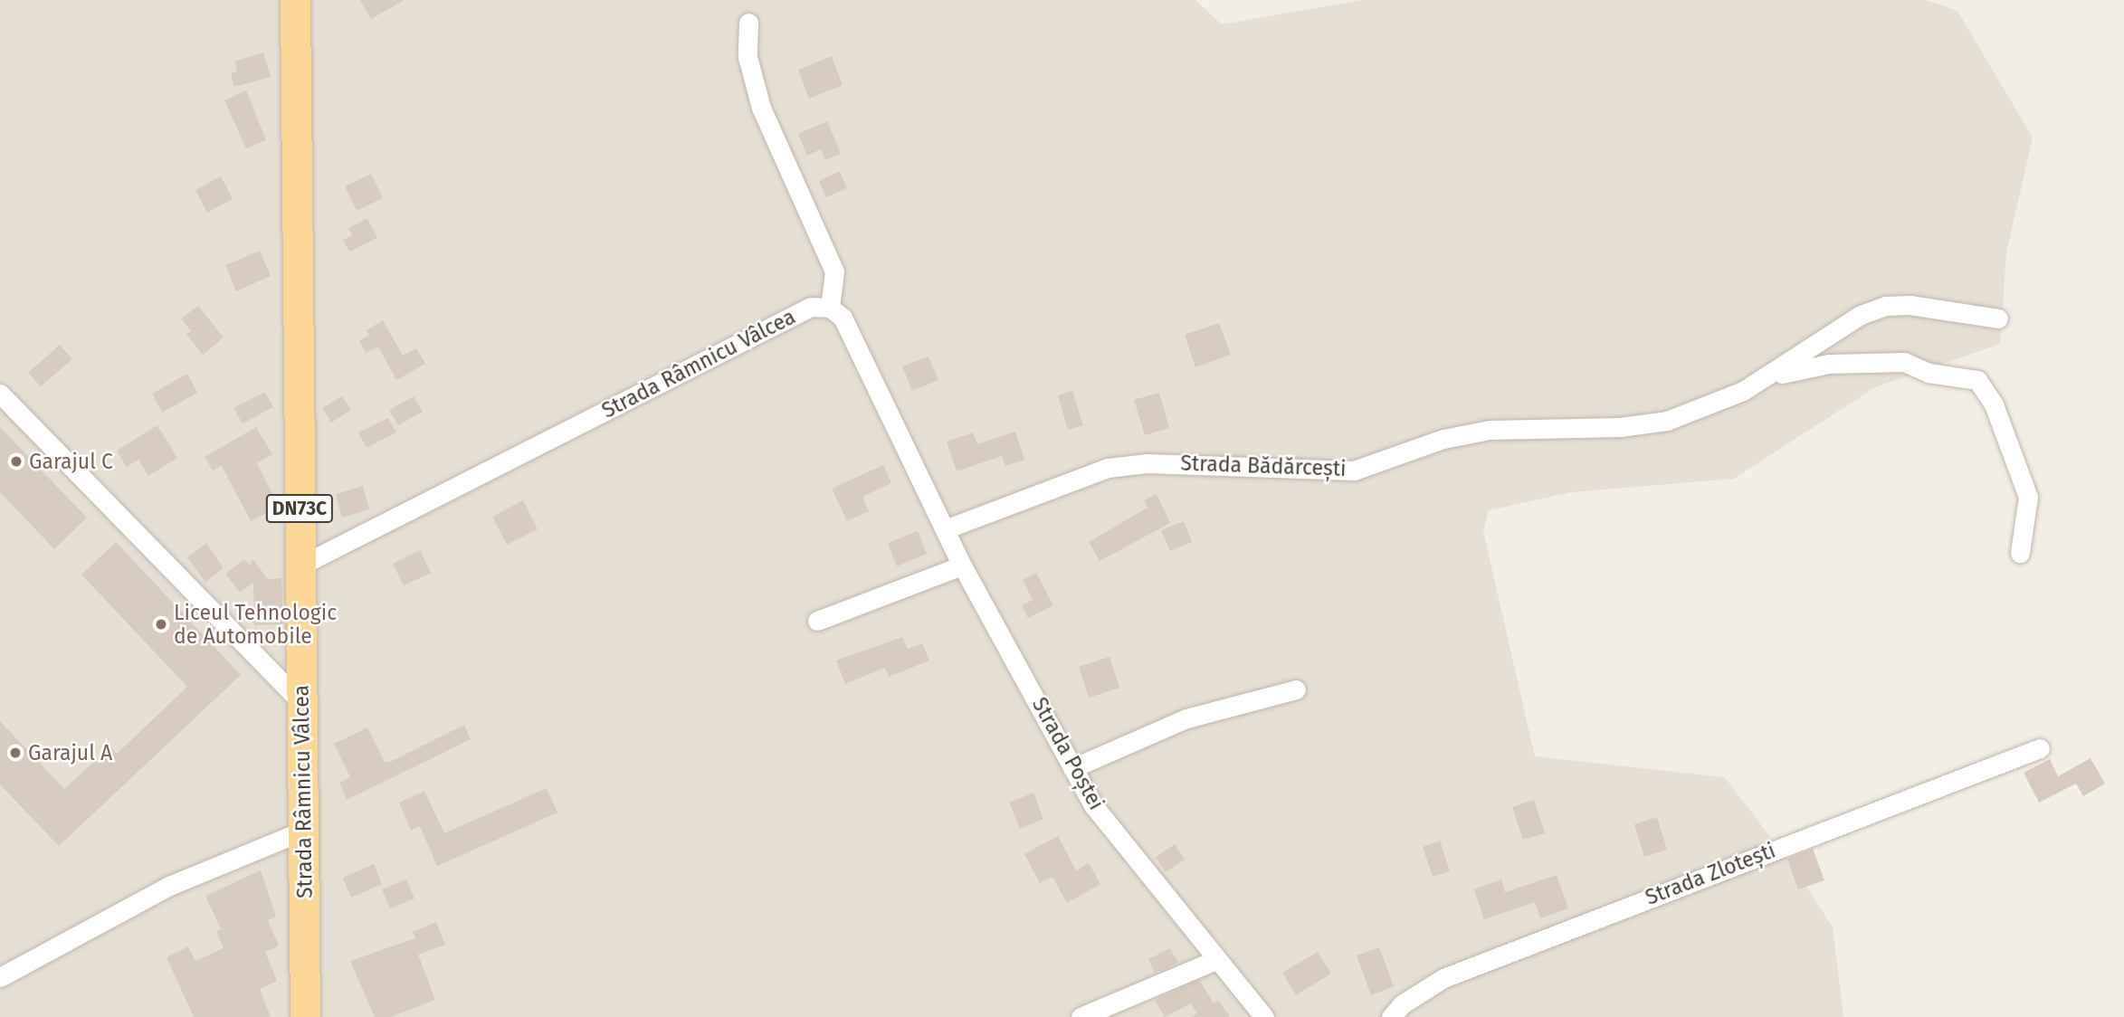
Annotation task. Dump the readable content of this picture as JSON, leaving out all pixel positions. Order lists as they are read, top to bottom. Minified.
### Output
{"streets":{"main road":["Strada Râmnicu Vâlcea","DN73C"],"street":["Strada Bădărcești","Strada Poștei","Strada Zlotești"]},"crossings":[["Strada Râmnicu Vâlcea","Strada Poștei"],["Strada Bădărcești","Strada Poștei"]],"places":["Garajul C","Liceul Tehnologic de Automobile","Garajul A"]}
